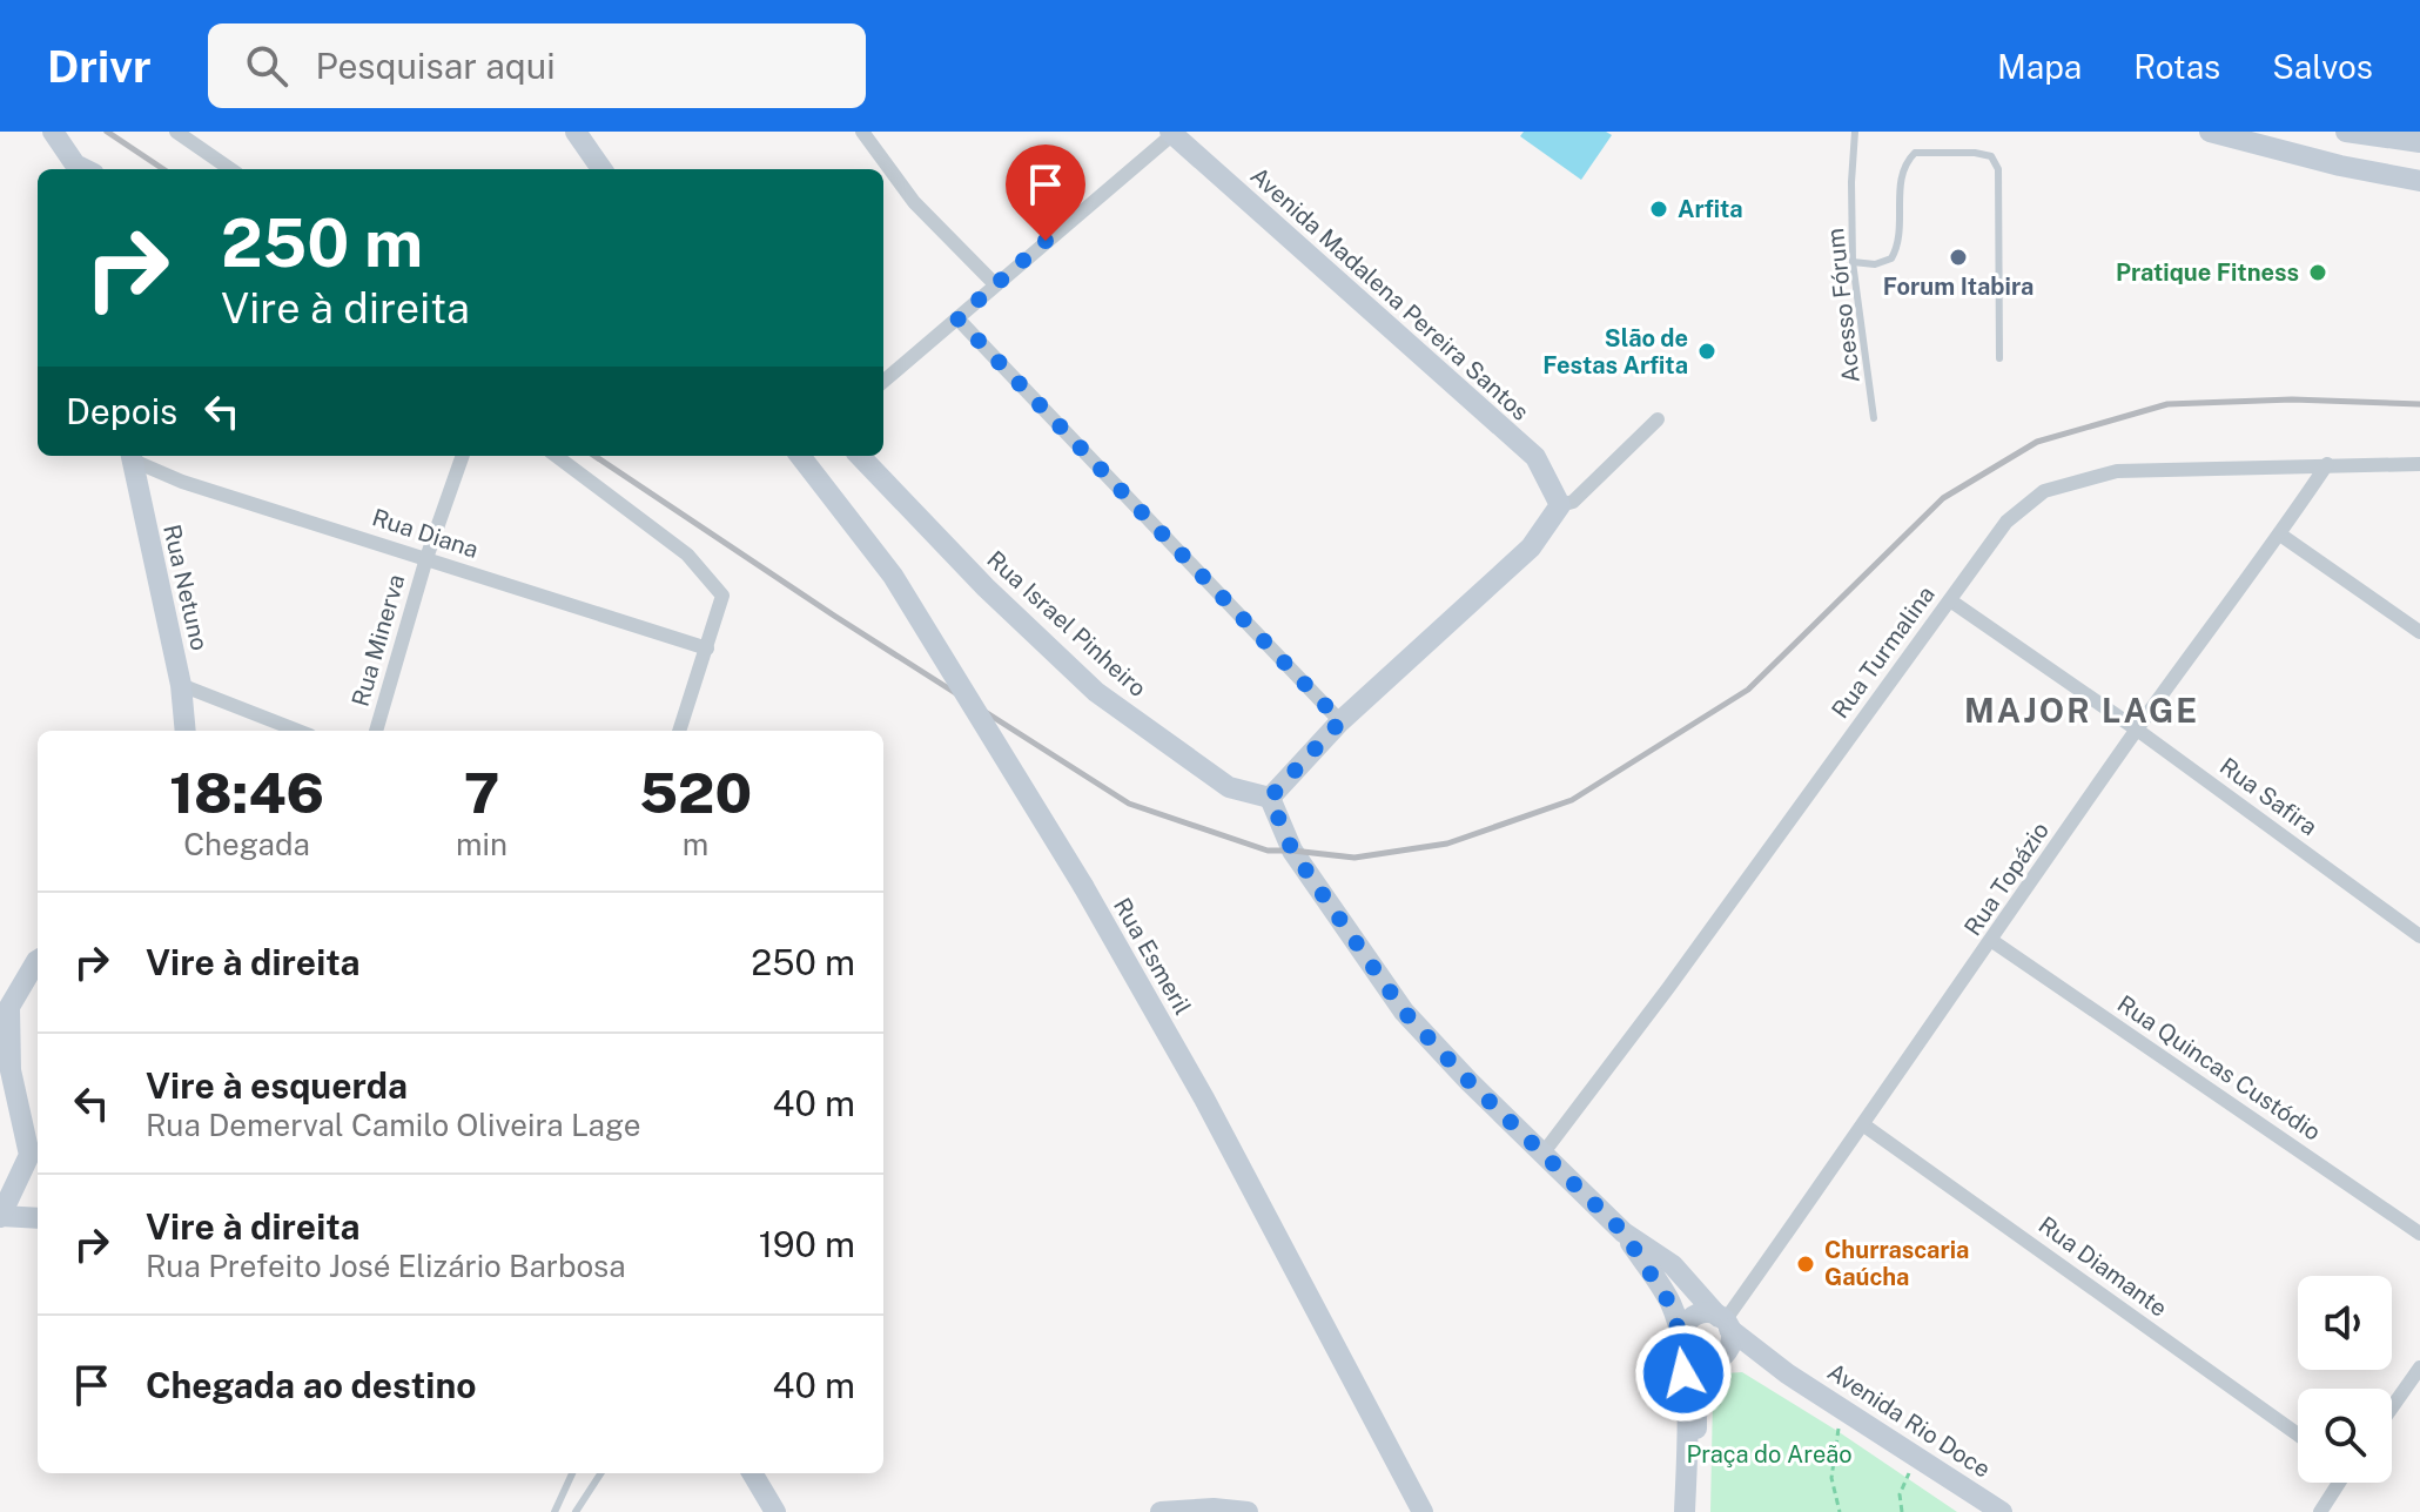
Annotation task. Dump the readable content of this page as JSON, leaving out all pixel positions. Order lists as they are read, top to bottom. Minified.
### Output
{"streets":{"street":["Avenida Madalena Pereira Santos","Rua Diana","Rua Netuno","Rua Israel Pinheiro","Rua Minerva","Rua Turmalina","Rua Safira","Rua Topázio","Rua Esmeril","Rua Quincas Custódio","Rua Diamante","Avenida Rio Doce"],"lane":["Acesso Fórum"]},"crossings":[["Rua Diana","Rua Minerva"],["Rua Turmalina","Rua Safira"],["Rua Turmalina","Rua Topázio"],["Rua Safira","Rua Topázio"],["Rua Topázio","Rua Quincas Custódio"],["Rua Topázio","Rua Diamante"],["Rua Topázio","Avenida Rio Doce"]],"districts":["MAJOR LAGE"],"parks":["Praça do Areão"],"places":["Arfita","Forum Itabira","Pratique Fitness","Slão de Festas Arfita","Churrascaria Gaúcha"],"page":{"header":"Drivr","search":"Pesquisar aqui","nav":["Mapa","Rotas","Salvos"],"turn":["250 m","Vire à direita"],"then":"Depois","eta":["18:46","Chegada","7","min","520","m"],"list":[{"name":"Vire à direita","value":"250 m"},{"name":"Vire à esquerda","note":"Rua Demerval Camilo Oliveira Lage","value":"40 m"},{"name":"Vire à direita","note":"Rua Prefeito José Elizário Barbosa","value":"190 m"},{"name":"Chegada ao destino","value":"40 m"}]}}
